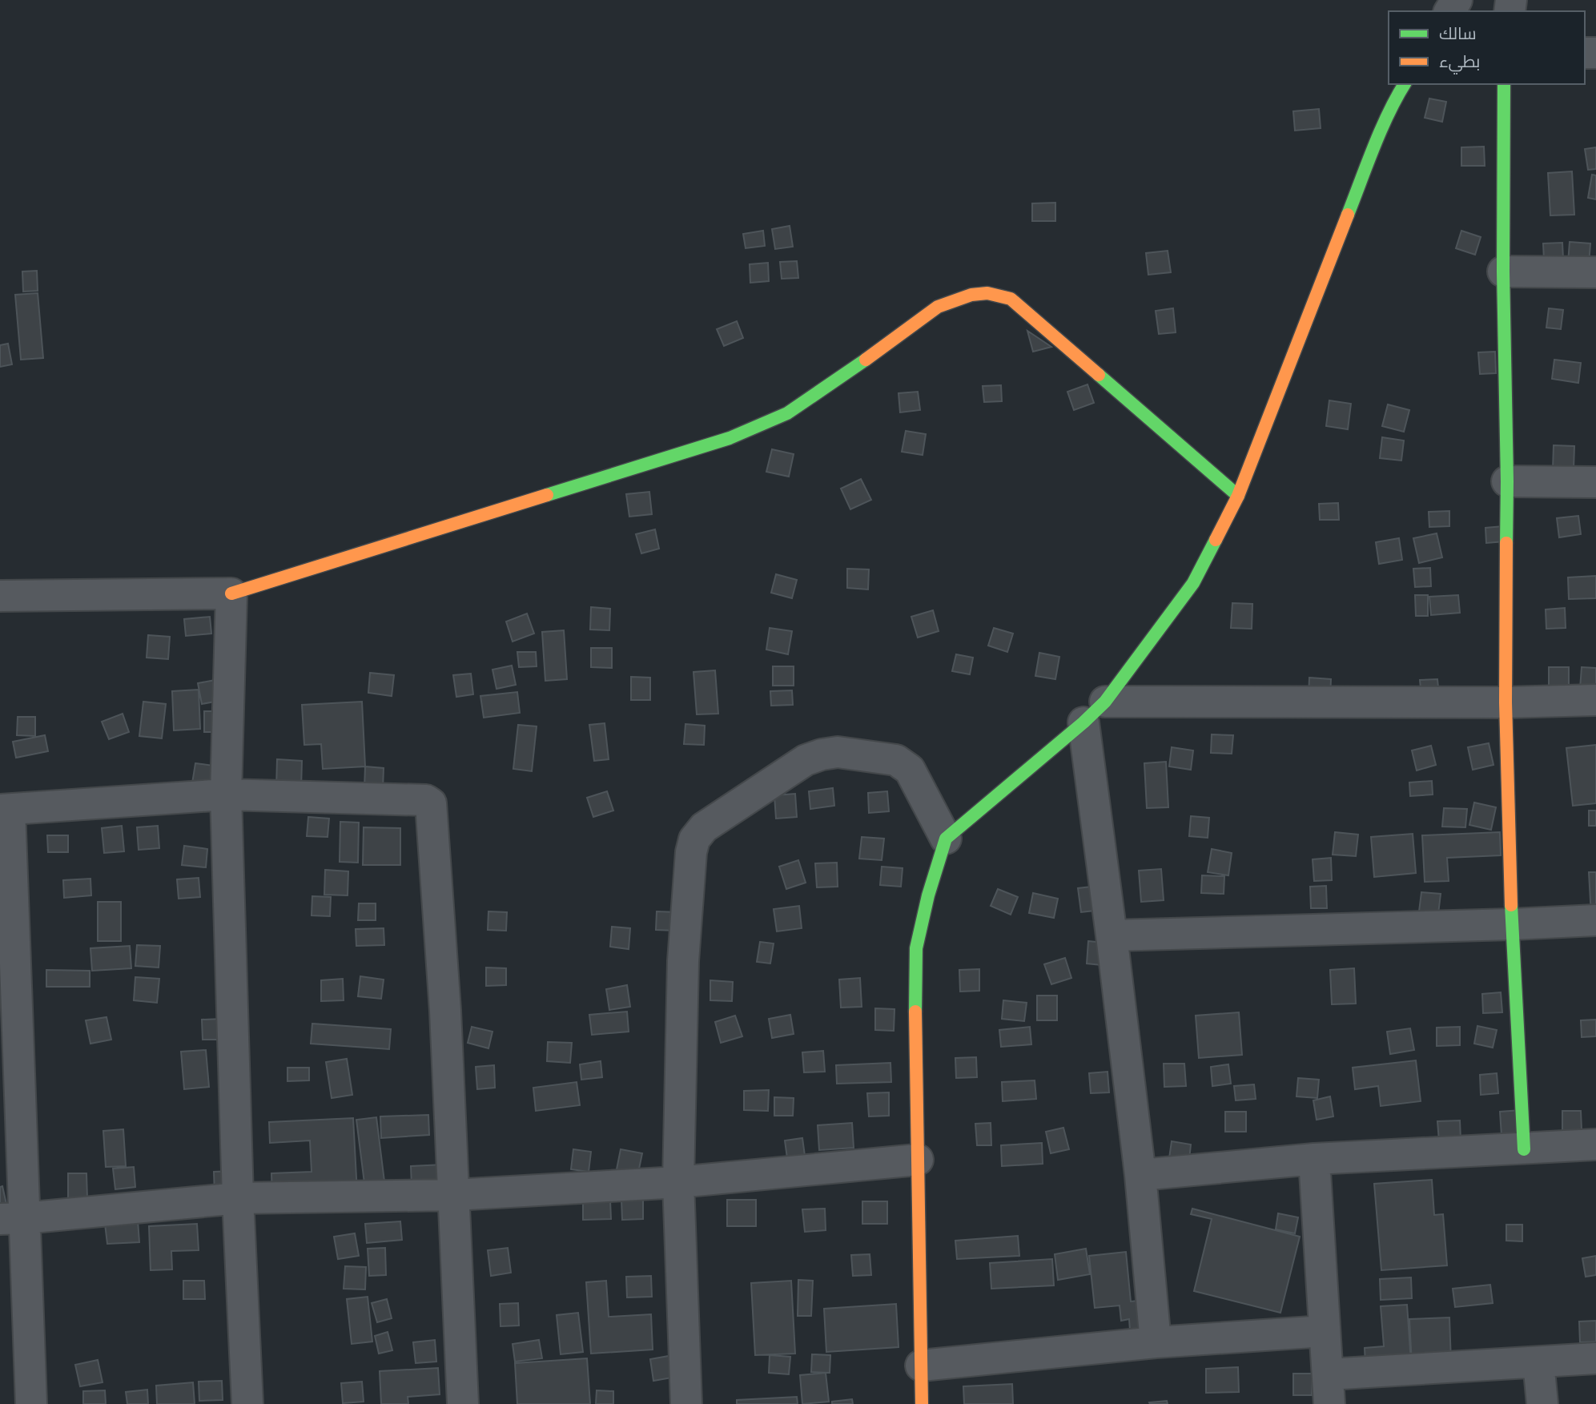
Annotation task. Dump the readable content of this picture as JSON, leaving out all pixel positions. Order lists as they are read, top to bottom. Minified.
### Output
{"legend":["سالك","بطيء"]}
